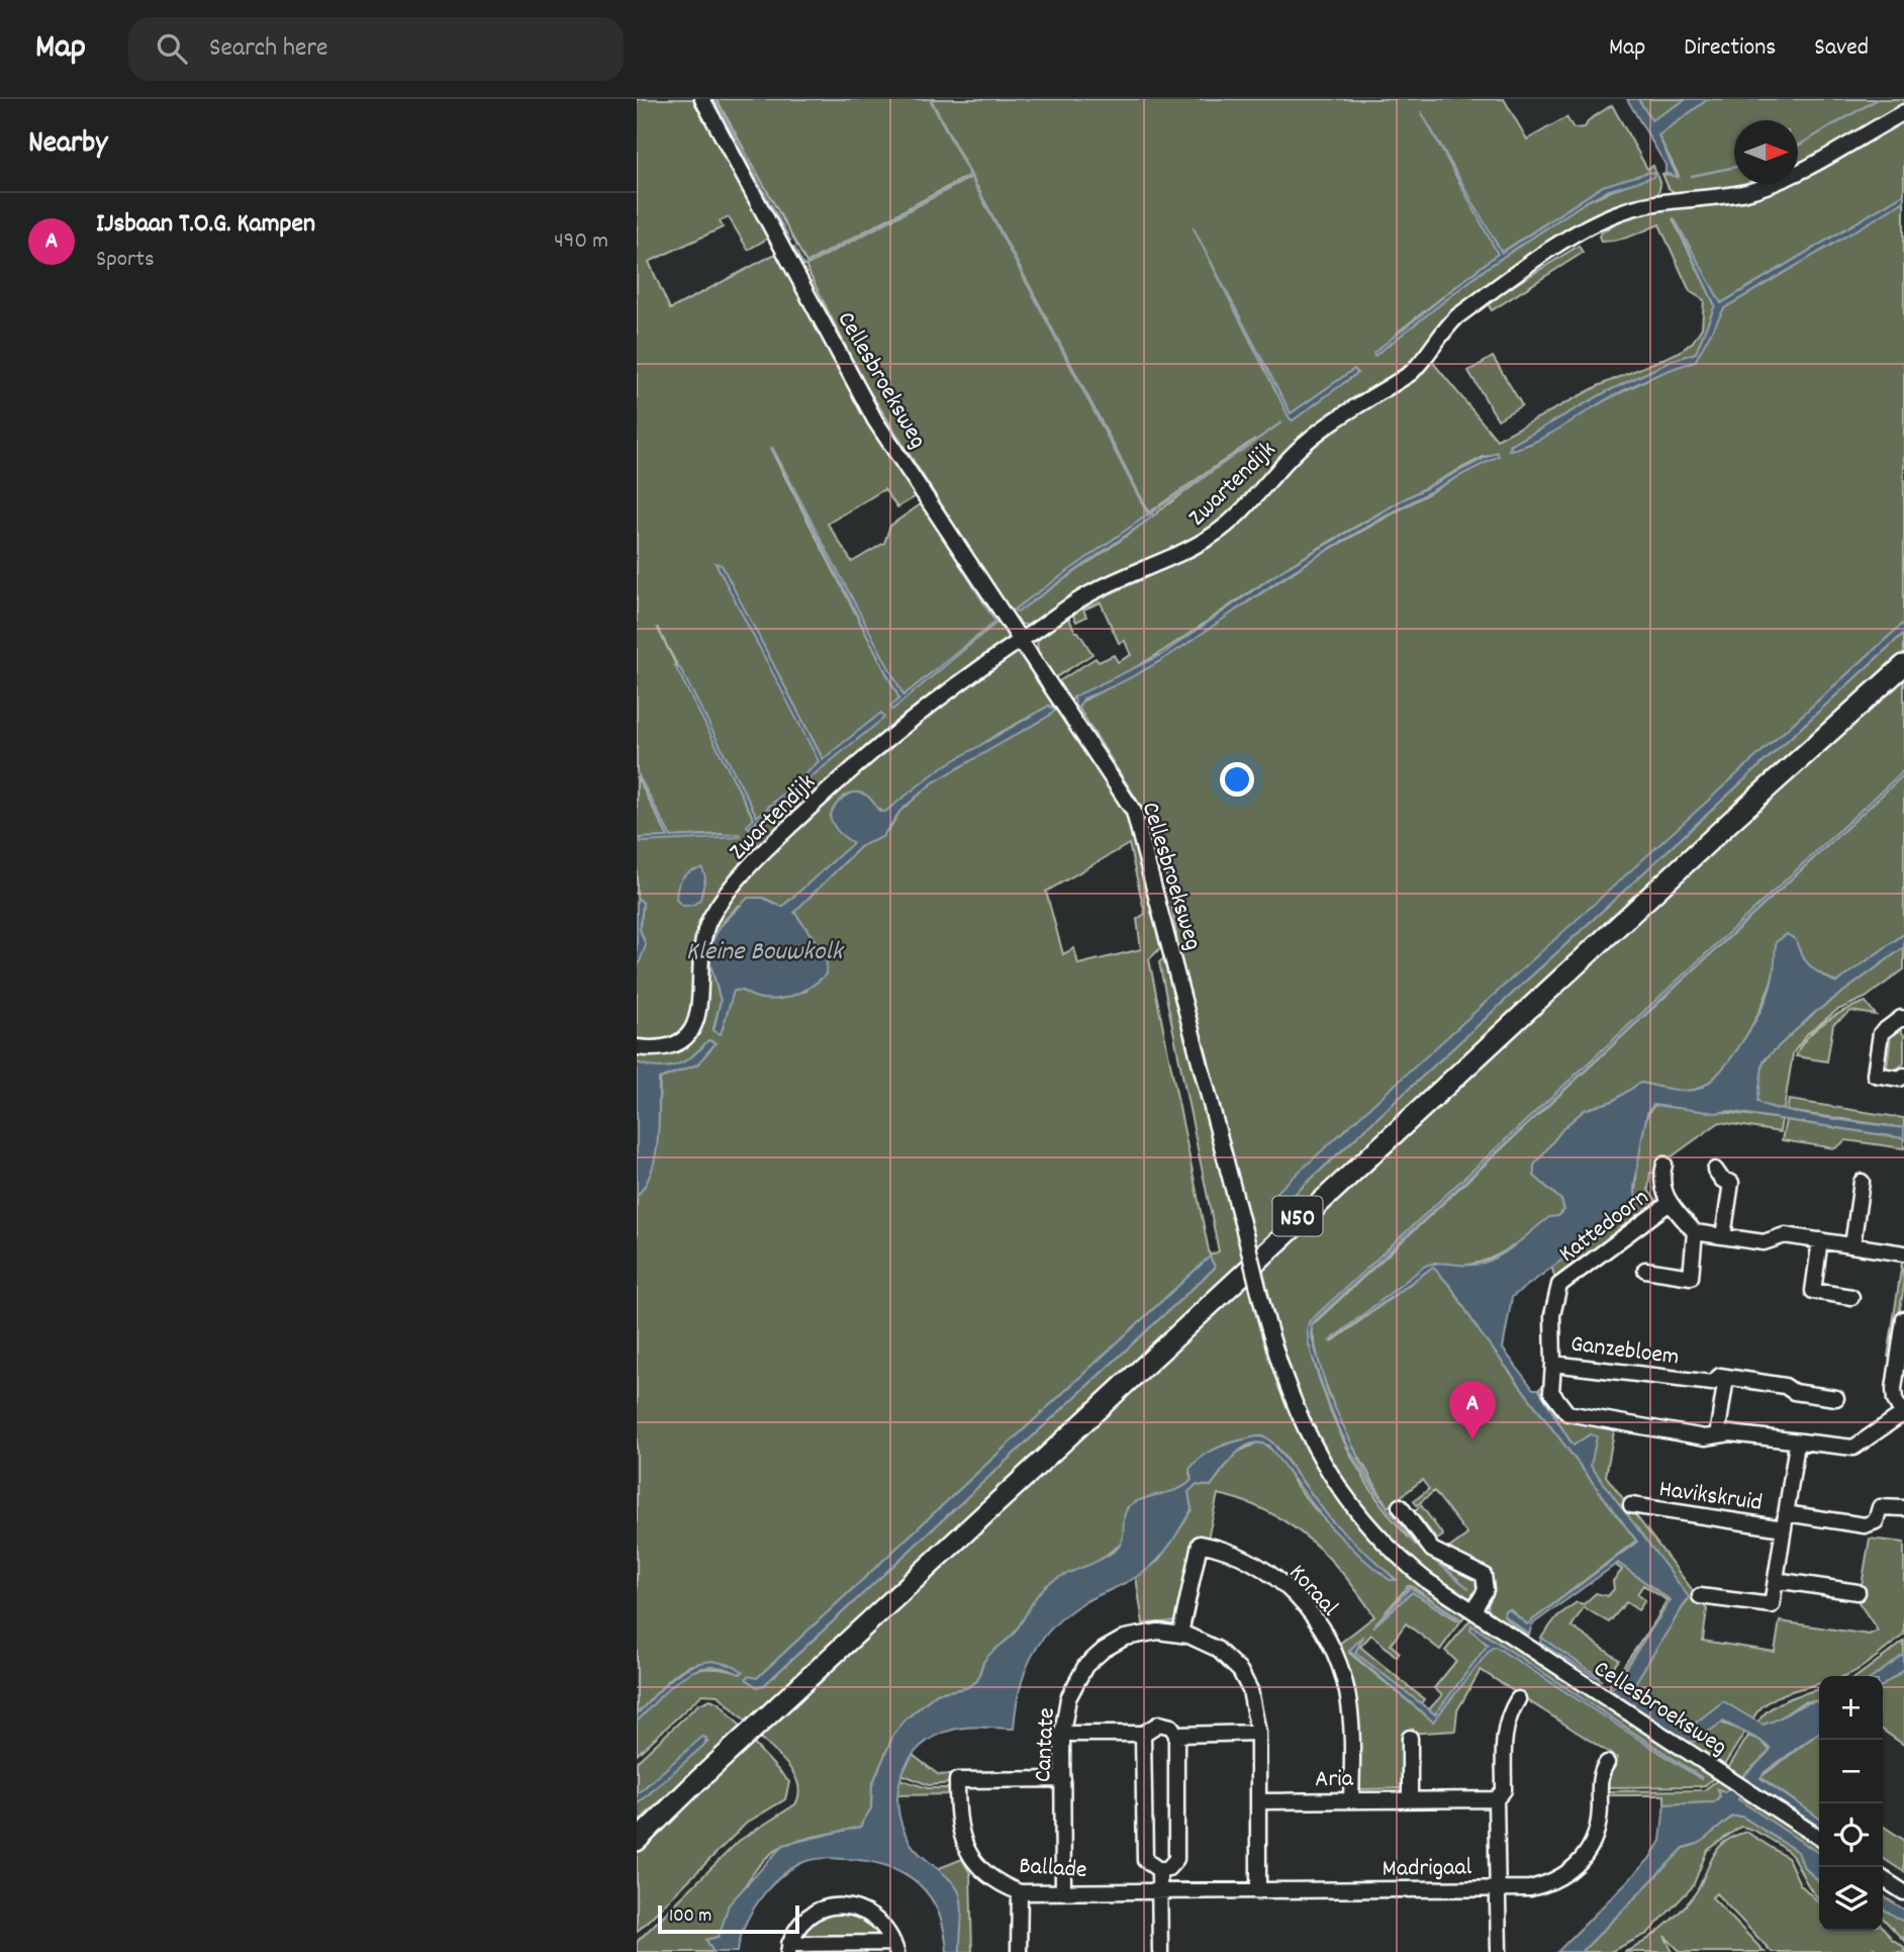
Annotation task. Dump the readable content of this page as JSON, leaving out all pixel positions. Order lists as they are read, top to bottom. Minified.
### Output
{"streets":{"highway":["N50"],"street":["Cellesbroeksweg","Zwartendijk","Kattedoorn","Ganzebloem","Havikskruid","Koraal","Cantate","Aria","Ballade","Madrigaal"]},"crossings":[["Cellesbroeksweg","Zwartendijk"],["Kattedoorn","Ganzebloem"],["Ganzebloem","Havikskruid"],["Koraal","Cantate"],["Koraal","Aria"],["Cantate","Aria"],["Cantate","Ballade"],["Cantate","Madrigaal"],["Ballade","Madrigaal"]],"water":["Kleine Bouwkolk"],"scale_bar":"100 m","north":"right","page":{"header":"Map","search":"Search here","nav":["Map","Directions","Saved"],"heading":"Nearby","list":[{"mark":"A","name":"IJsbaan T.O.G. Kampen","note":"Sports","value":"490 m"}],"pins":"A","map_buttons":["+","−"],"scale":"100 m"}}
